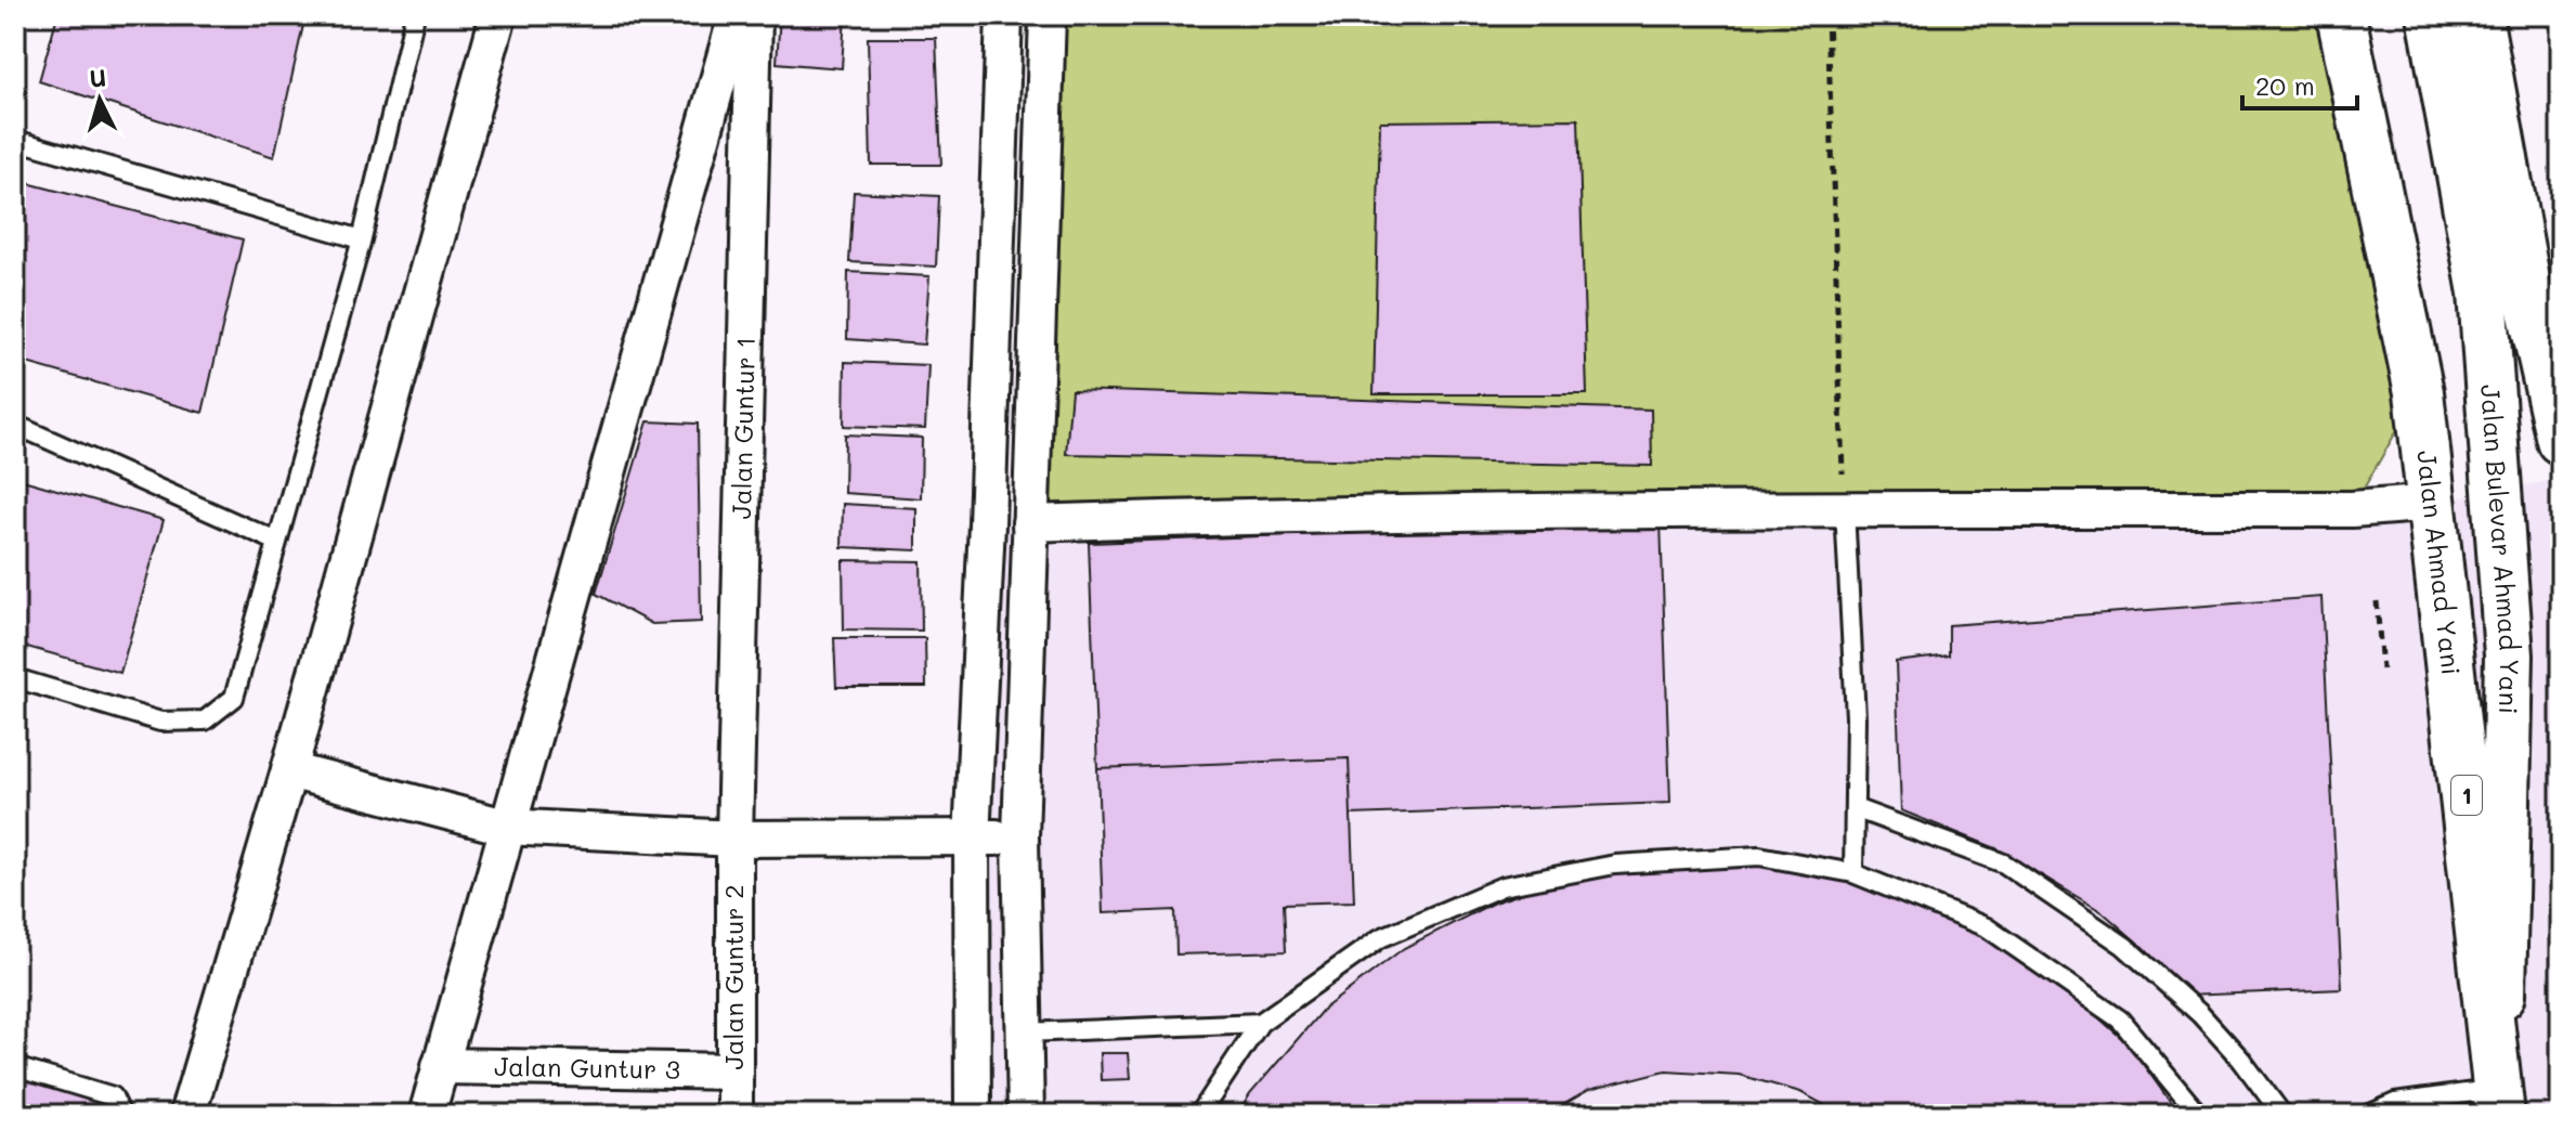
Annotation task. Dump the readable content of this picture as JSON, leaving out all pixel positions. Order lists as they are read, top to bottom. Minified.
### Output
{"streets":{"main road":["Jalan Bulevar Ahmad Yani","Jalan Ahmad Yani","1"],"street":["Jalan Guntur 1","Jalan Guntur 2","Jalan Guntur 3"]},"crossings":[["Jalan Guntur 1","Jalan Guntur 2"],["Jalan Bulevar Ahmad Yani","Jalan Ahmad Yani"],["Jalan Guntur 2","Jalan Guntur 3"]],"scale_bar":"20 m","north":"top"}
